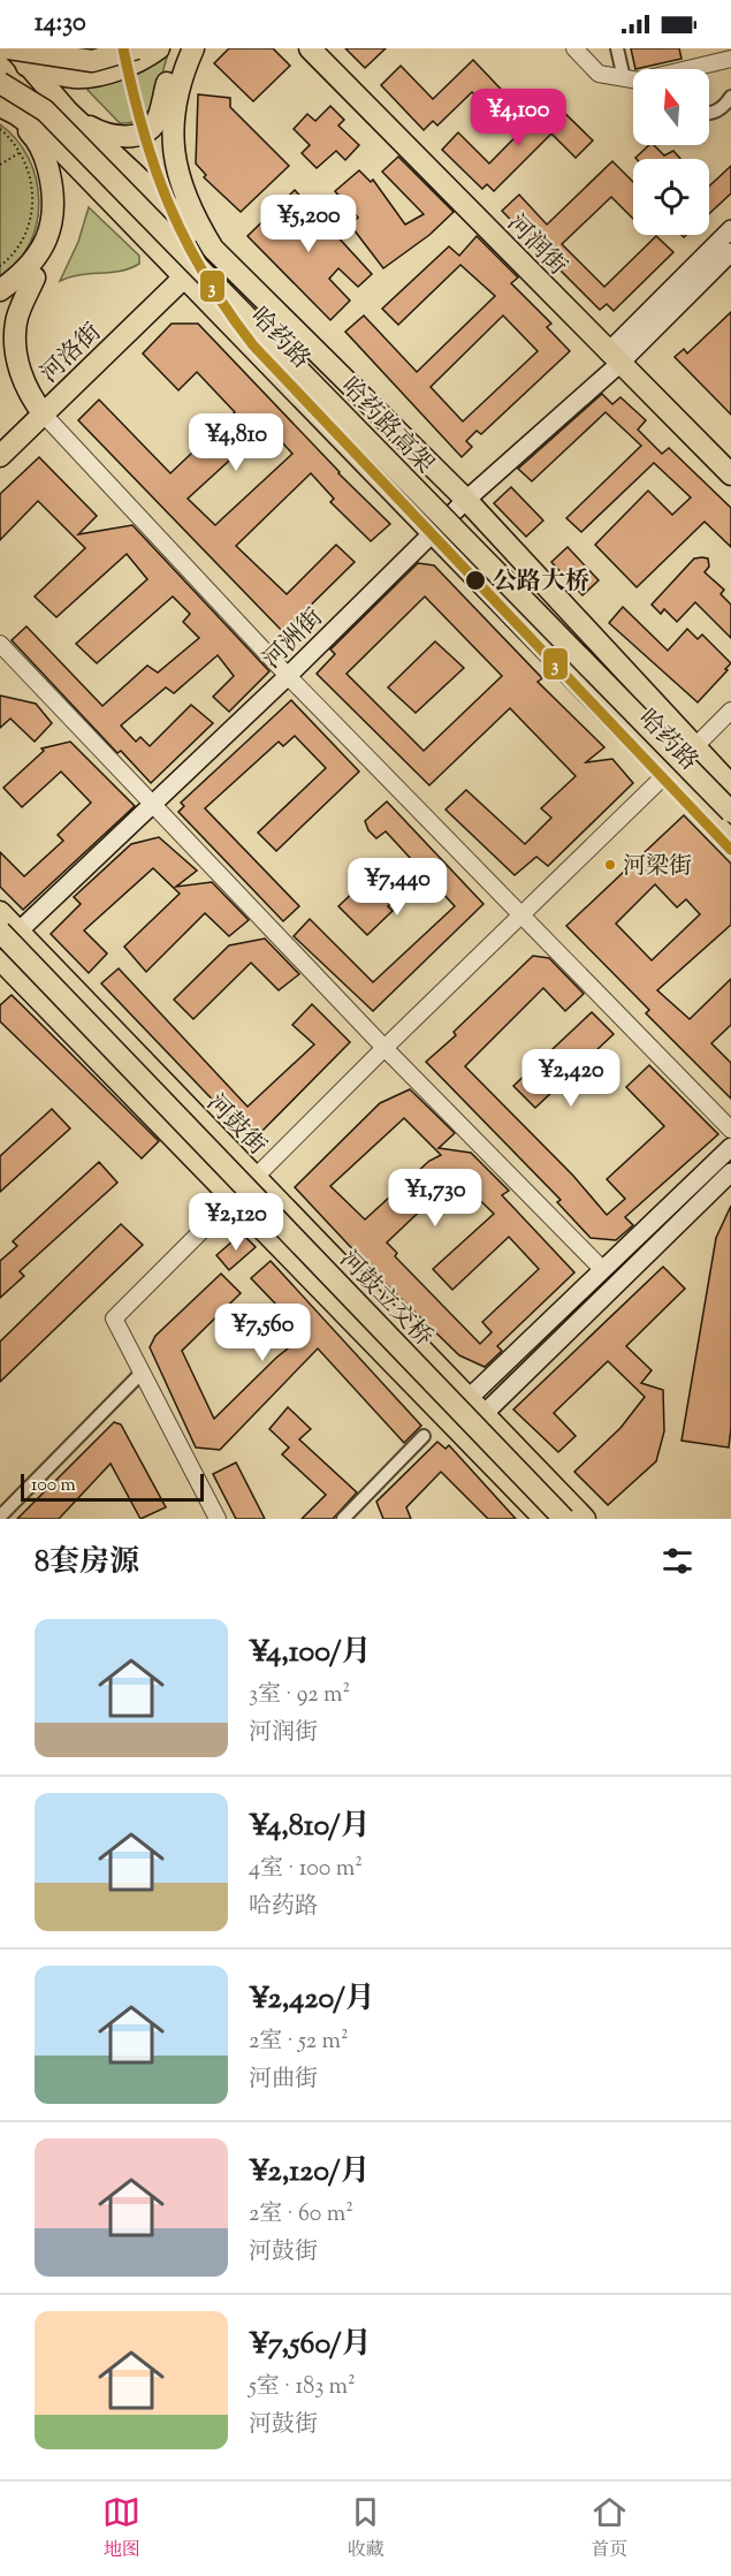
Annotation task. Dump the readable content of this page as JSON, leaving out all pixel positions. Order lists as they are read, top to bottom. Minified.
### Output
{"streets":{"highway":["河润街","哈药路","河洛街","哈药路高架","河鼓街","河鼓立交桥"],"main road":["河洲街"]},"crossings":[["河润街","河洲街"],["哈药路","河洛街"],["哈药路","河洲街"],["河洲街","河鼓街"],["河洲街","河鼓立交桥"],["河鼓街","河鼓立交桥"]],"places":["公路大桥","河梁街"],"lines":["transit line 3"],"scale_bar":"100 m","north":"top","page":{"status":"14:30","price":["¥4,100","¥5,200","¥4,810","¥7,440","¥2,420","¥1,730","¥2,120","¥7,560"],"scale":"100 m","heading":"8套房源","list":[{"name":"¥4,100/月","note":"3室 · 92 m² · 河润街"},{"name":"¥4,810/月","note":"4室 · 100 m² · 哈药路"},{"name":"¥2,420/月","note":"2室 · 52 m² · 河曲街"},{"name":"¥2,120/月","note":"2室 · 60 m² · 河鼓街"},{"name":"¥7,560/月","note":"5室 · 183 m² · 河鼓街"}],"tabs":["地图","收藏","首页"]}}
